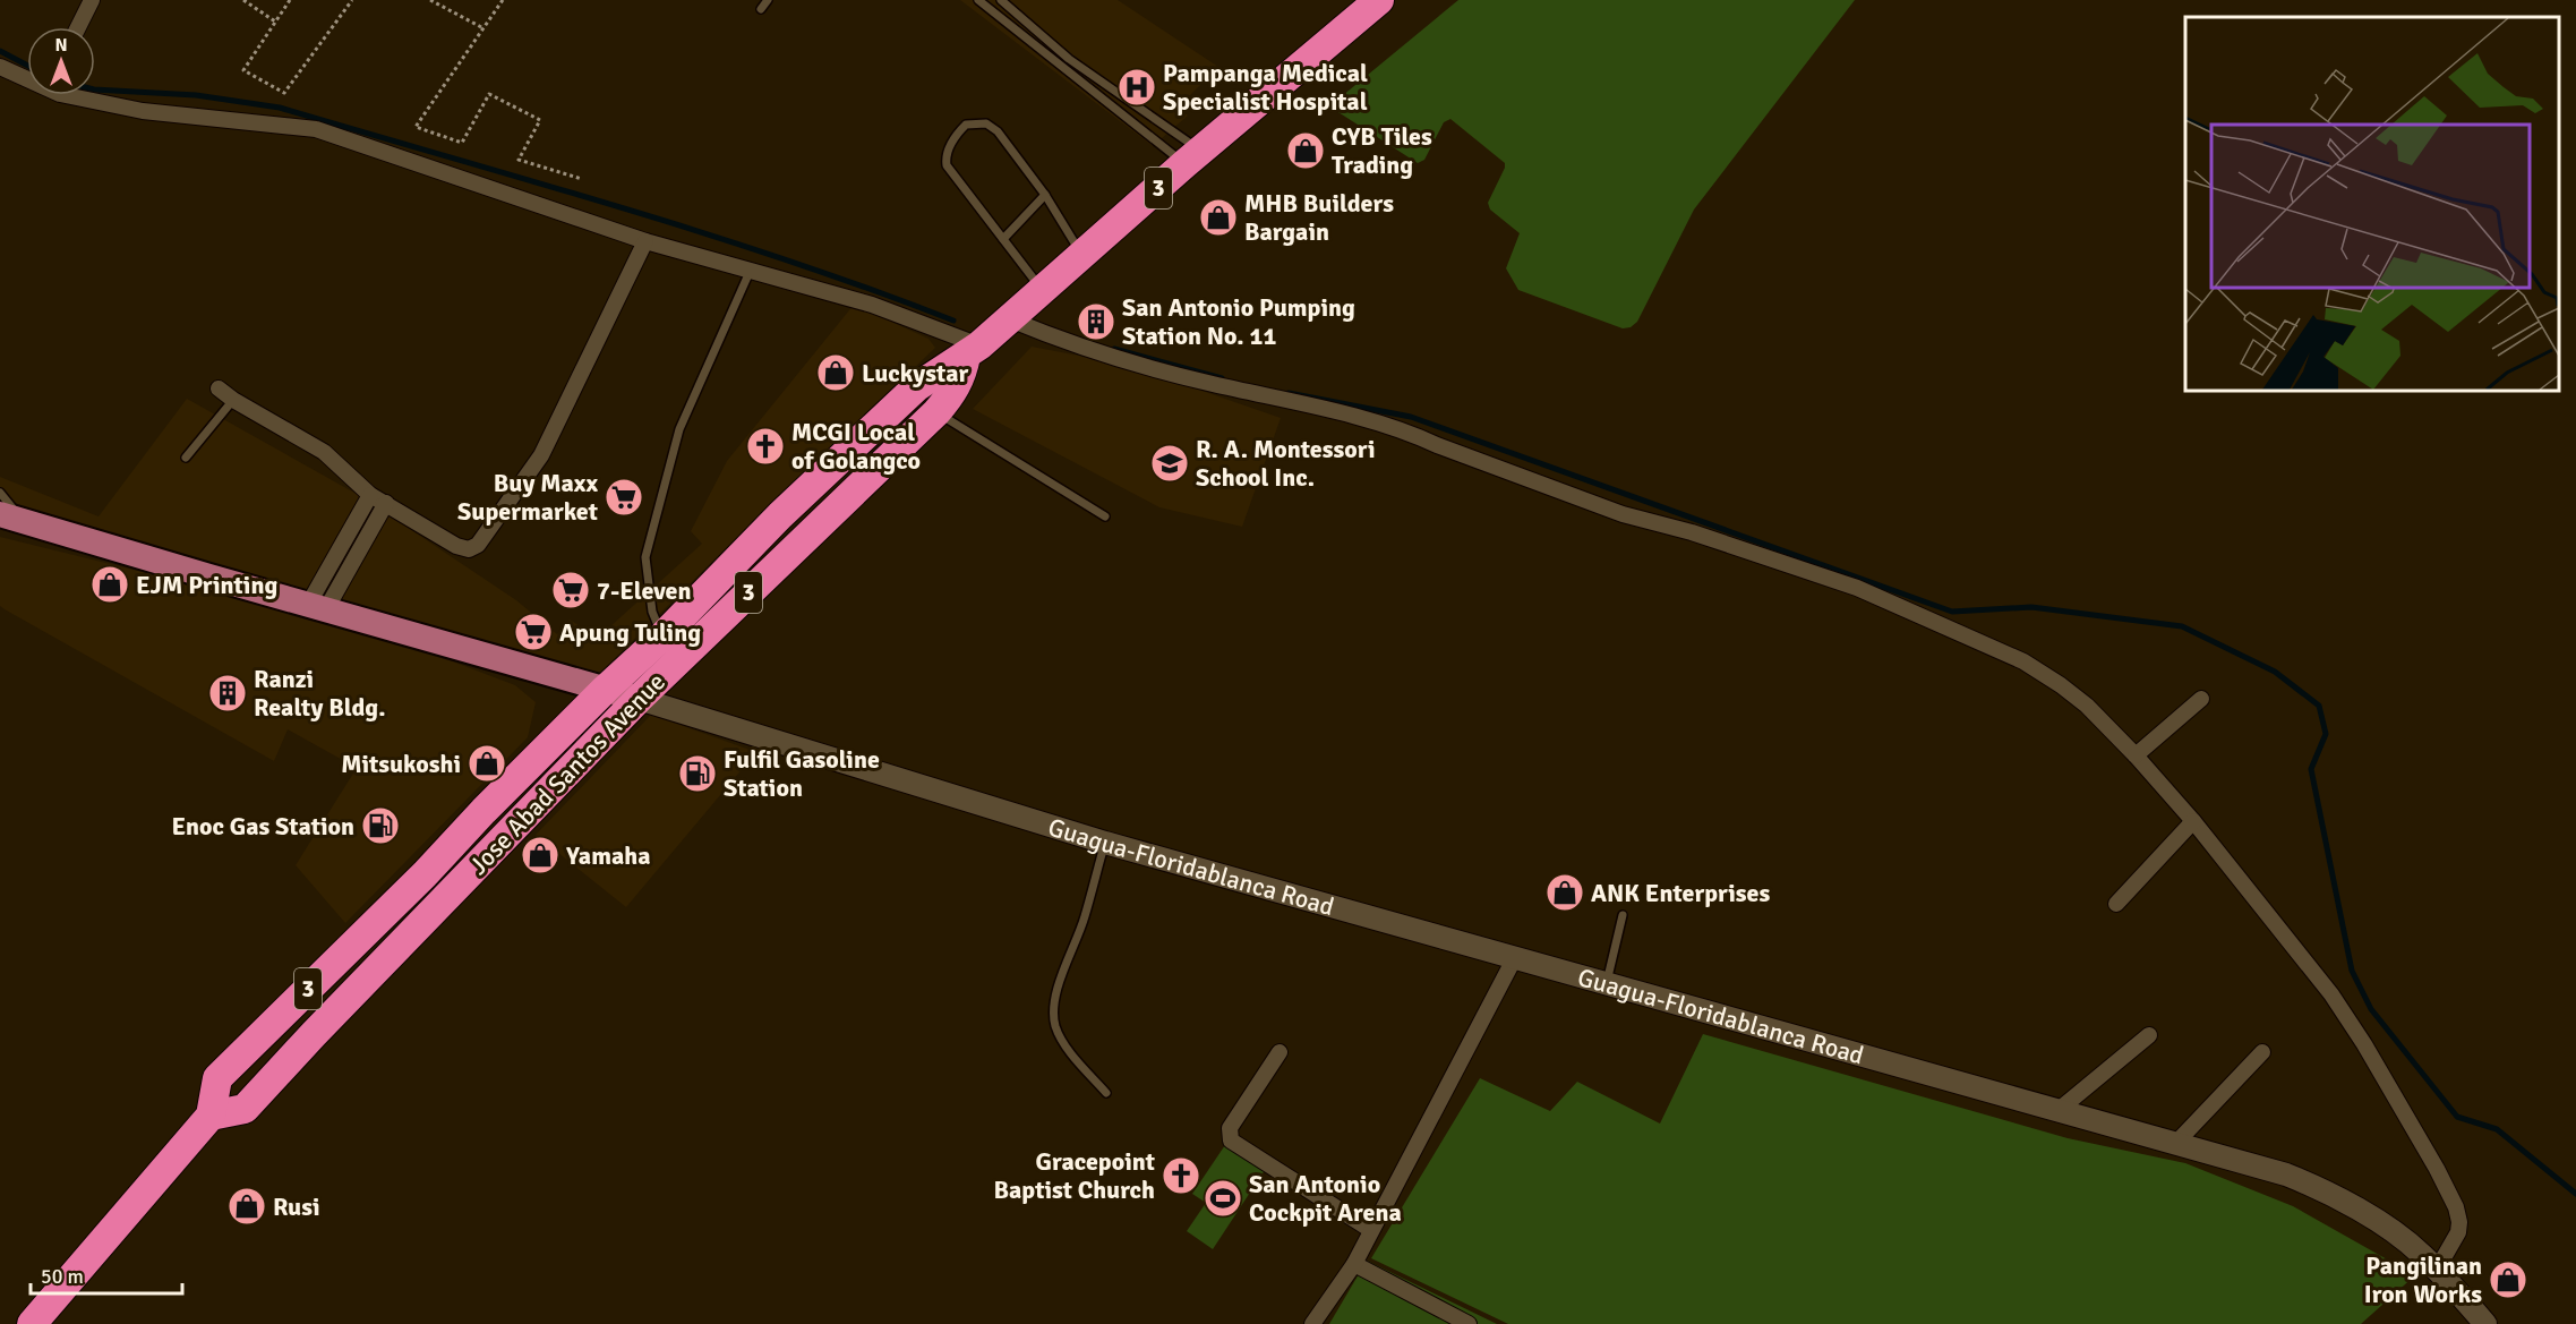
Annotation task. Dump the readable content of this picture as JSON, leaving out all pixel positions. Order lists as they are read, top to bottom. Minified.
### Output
{"streets":{"highway":["3","Jose Abad Santos Avenue"],"main road":["Guagua-Floridablanca Road"]},"crossings":[["Jose Abad Santos Avenue","Guagua-Floridablanca Road"]],"places":{"hospital":["Pampanga Medical Specialist Hospital"],"shop":["CYB Tiles Trading","MHB Builders Bargain","Luckystar","EJM Printing","Mitsukoshi","Yamaha","ANK Enterprises","Rusi","Pangilinan Iron Works"],"building":["San Antonio Pumping Station No. 11","Ranzi Realty Bldg."],"church":["MCGI Local of Golangco","Gracepoint Baptist Church"],"school or university":["R. A. Montessori School Inc."],"supermarket":["Buy Maxx Supermarket","7-Eleven","Apung Tuling"],"fuel station":["Fulfil Gasoline Station","Enoc Gas Station"],"sports":["San Antonio Cockpit Arena"]},"scale_bar":"50 m","north":"top"}
